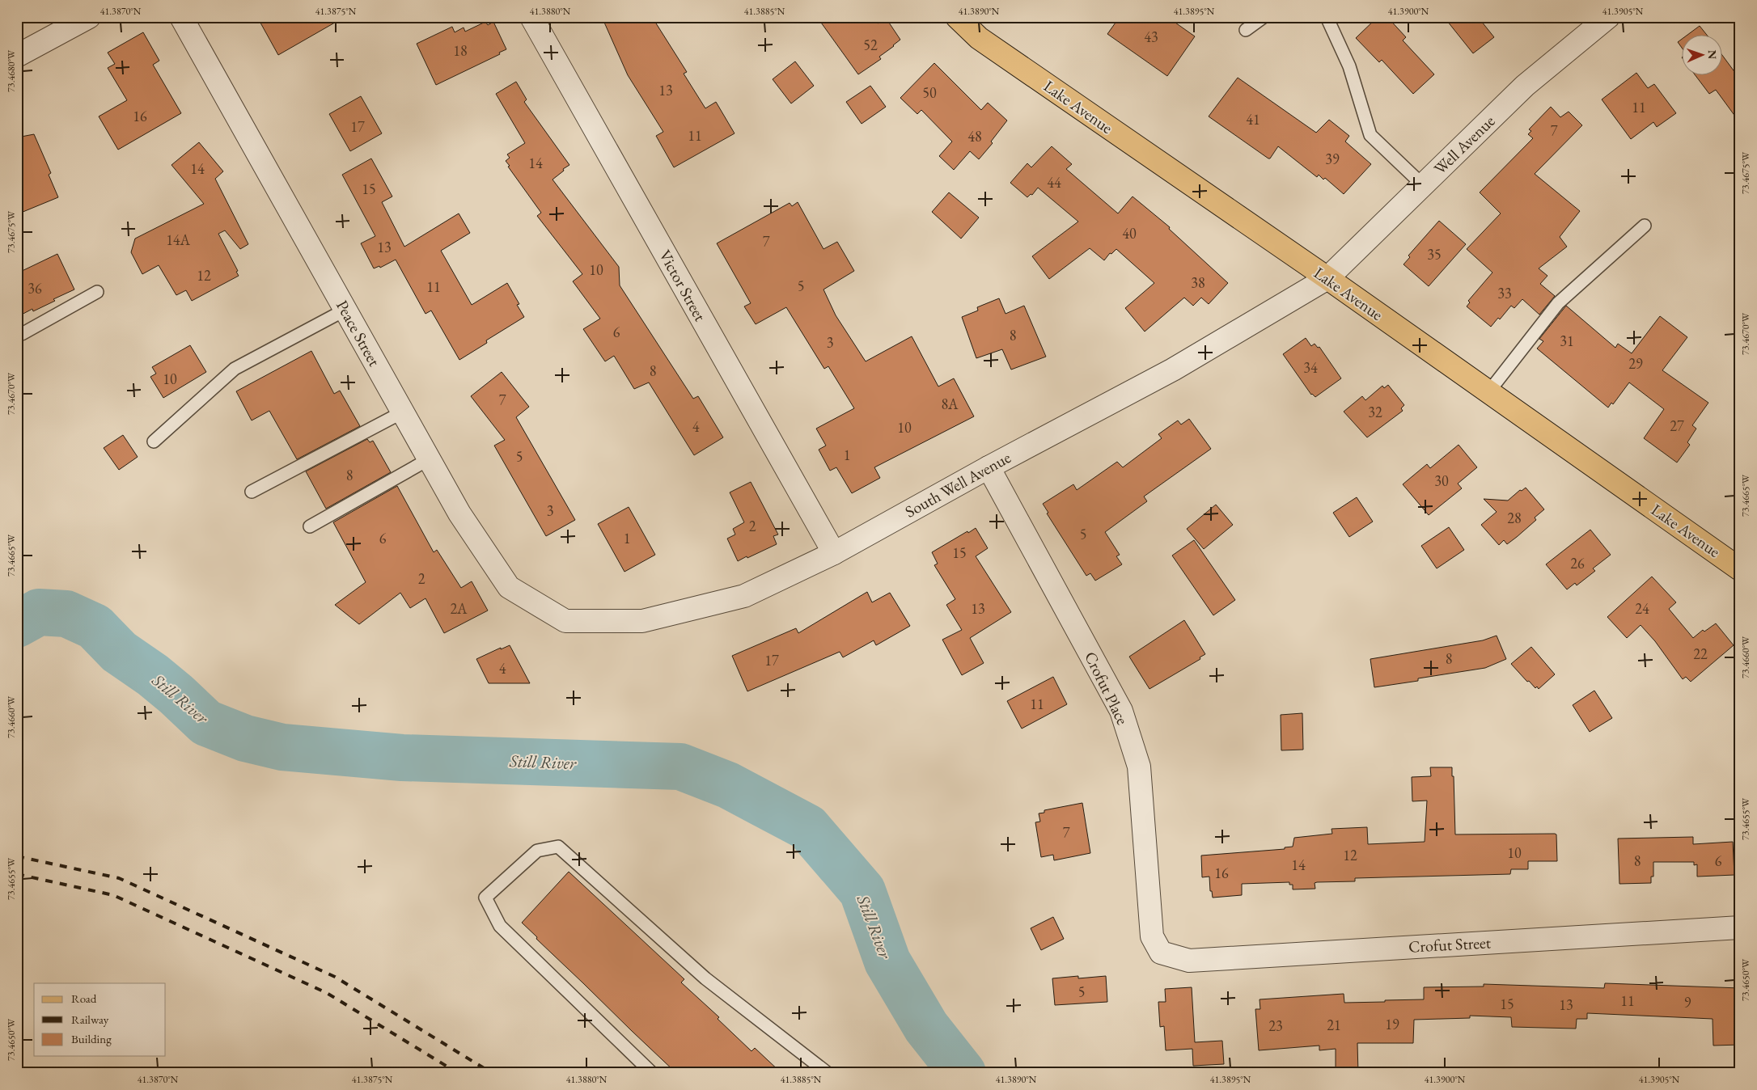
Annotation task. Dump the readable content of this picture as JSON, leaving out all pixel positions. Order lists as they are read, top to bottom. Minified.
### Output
{"streets":{"main road":["Lake Avenue"],"street":["Well Avenue","Victor Street","Peace Street","South Well Avenue","Crofut Place","Crofut Street"]},"crossings":[["Lake Avenue","Well Avenue"],["Lake Avenue","South Well Avenue"],["Well Avenue","South Well Avenue"],["Victor Street","South Well Avenue"],["Peace Street","South Well Avenue"],["South Well Avenue","Crofut Place"],["Crofut Place","Crofut Street"]],"water":["Still River"],"house_numbers":["43","52","18","13","50","11","16","41","17","7","11","48","39","14","14","44","15","40","14A","7","13","35","10","12","38","5","11","36","33","6","8","31","3","29","34","8","10","7","8A","32","27","4","10","1","5","8","30","3","28","2","5","6","1","15","26","2","2A","13","24","22","8","17","4","11","7","10","12","8","6","14","16","5","11","9","15","13","19","21","23"],"legend":["Road","Railway","Building"],"north":"right","coordinates":["41.3870°N","41.3875°N","41.3880°N","41.3885°N","41.3890°N","41.3895°N","41.3900°N","41.3905°N","73.4680°W","73.4675°W","73.4670°W","73.4665°W","73.4660°W","73.4655°W","73.4650°W"]}
